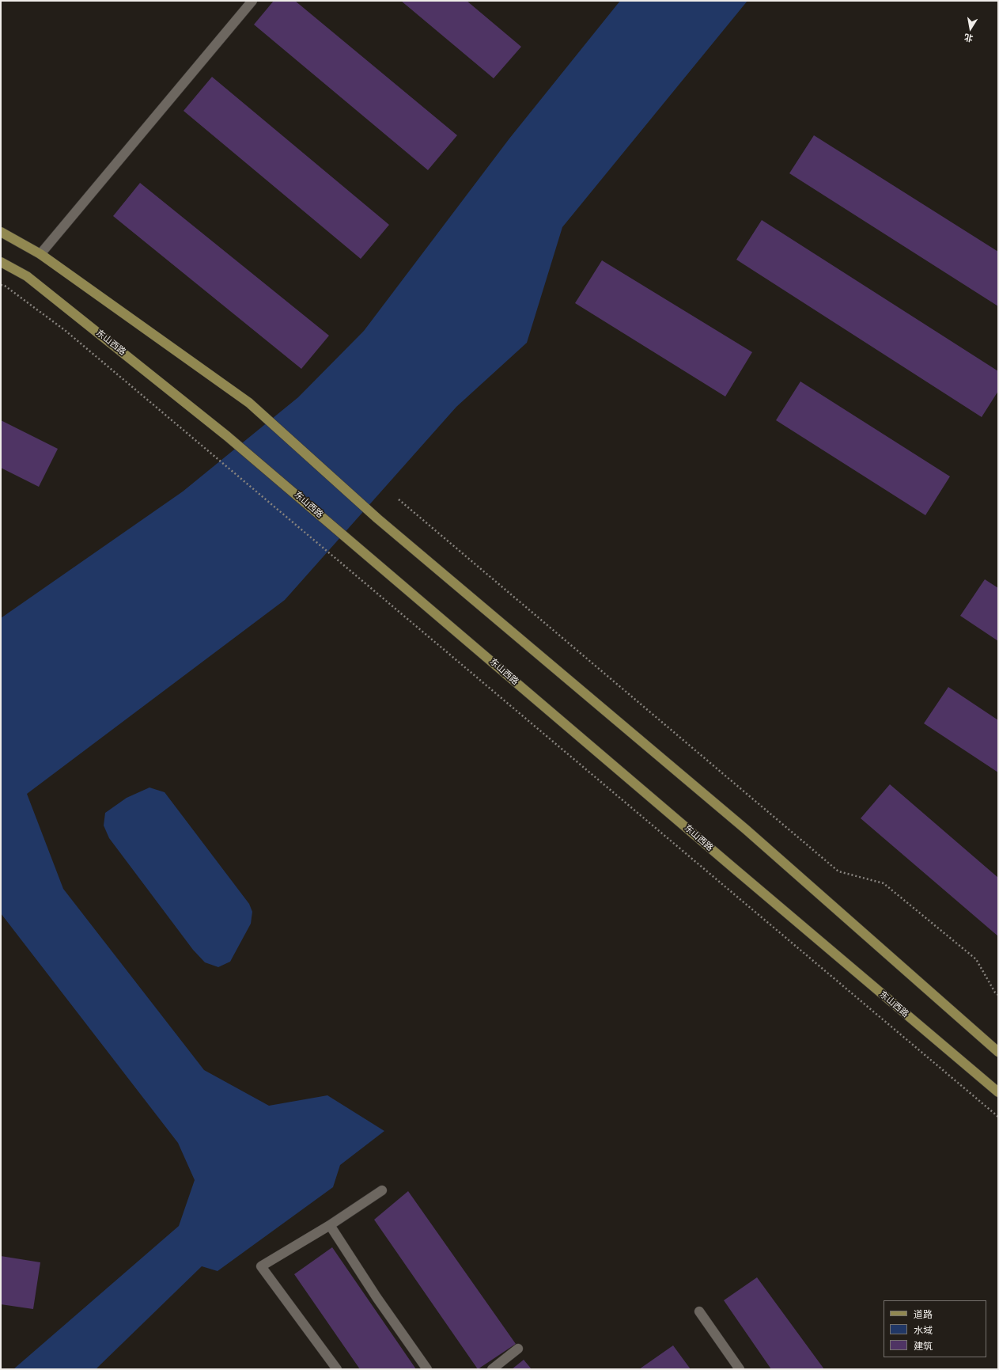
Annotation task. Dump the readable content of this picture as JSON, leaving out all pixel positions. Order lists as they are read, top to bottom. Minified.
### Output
{"streets":{"main road":["东山西路"]},"legend":["道路","水域","建筑"],"north":"bottom"}
